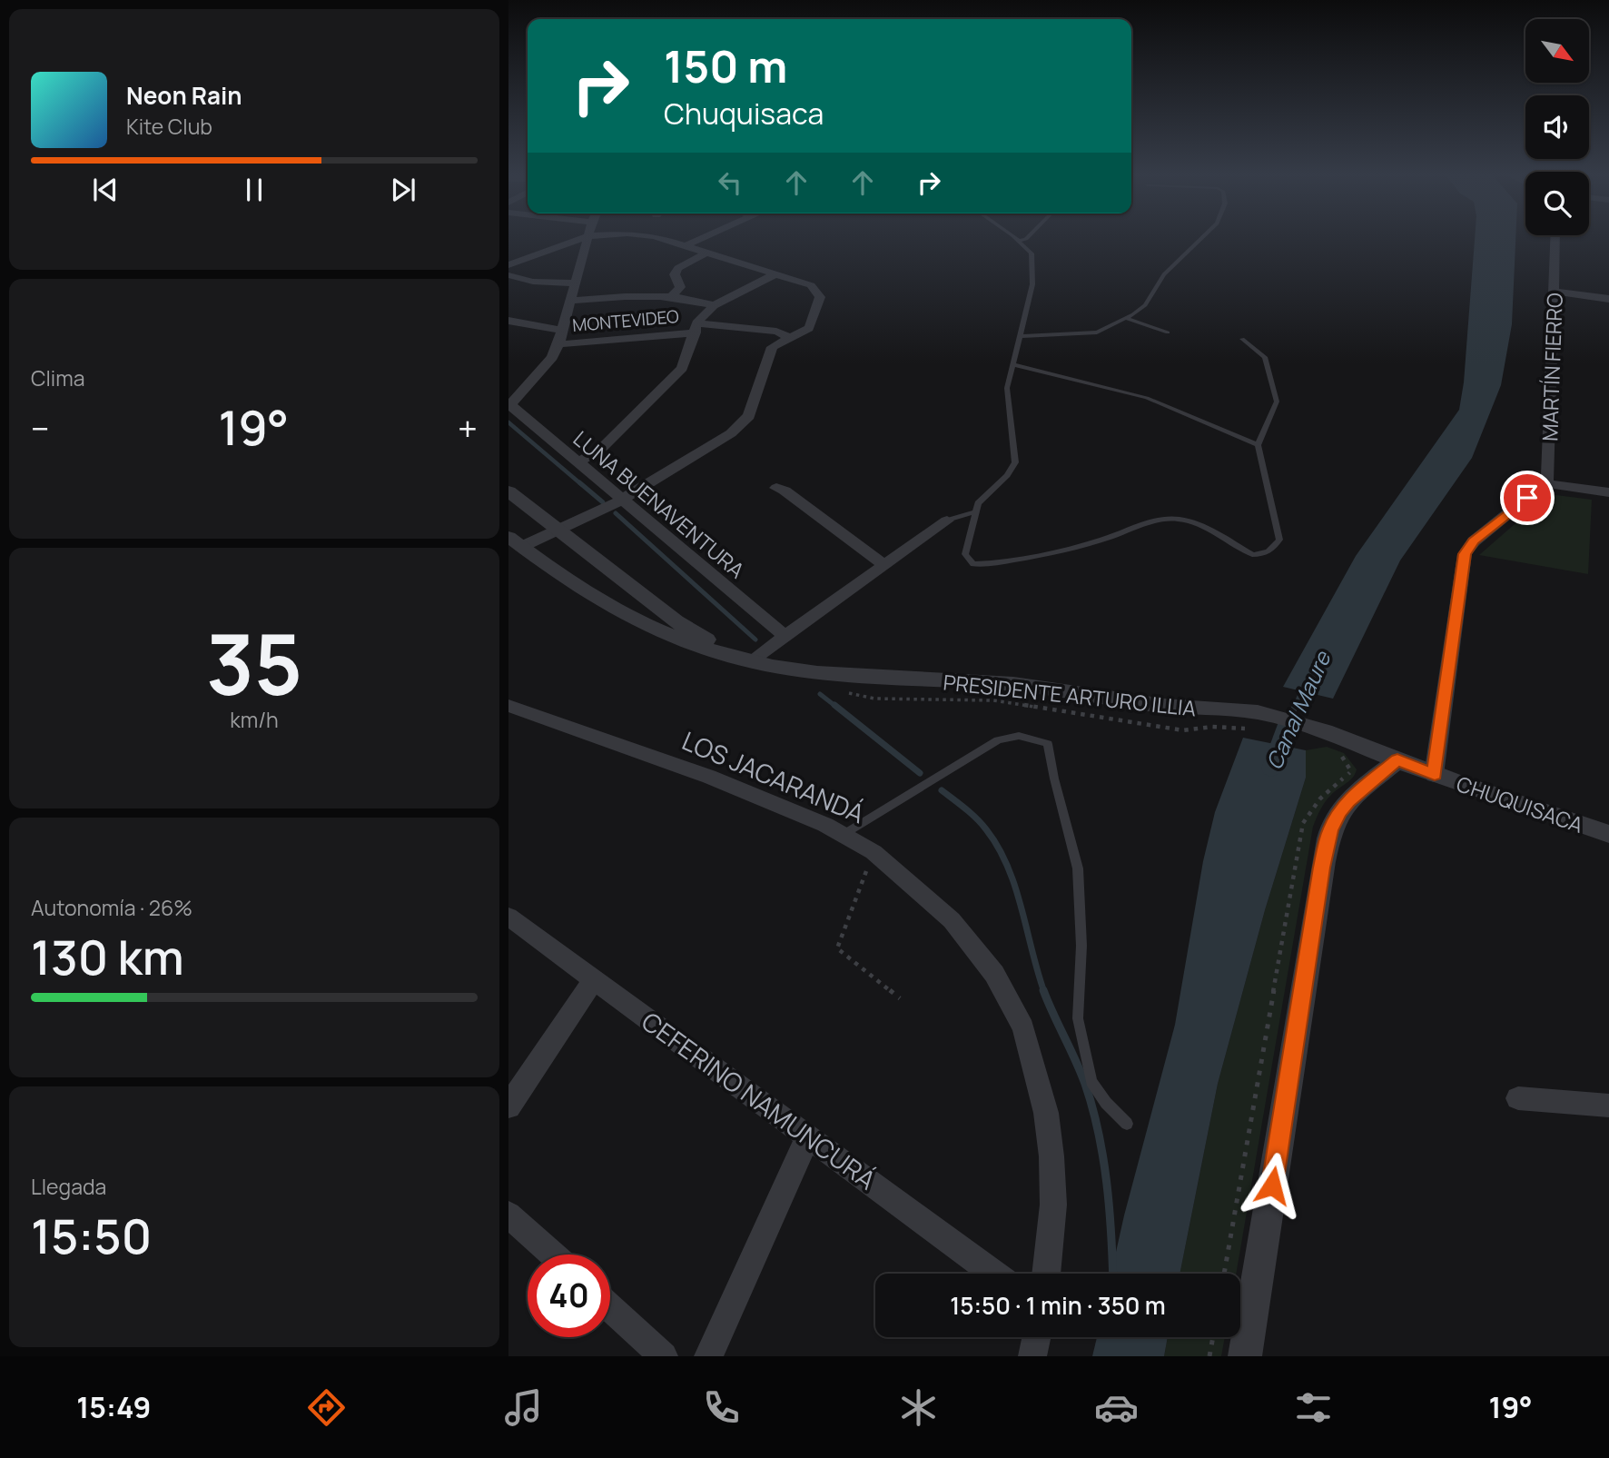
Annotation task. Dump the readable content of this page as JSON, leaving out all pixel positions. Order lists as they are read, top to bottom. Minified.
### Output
{"streets":{"street":["MONTEVIDEO","MARTÍN FIERRO","LUNA BUENAVENTURA","PRESIDENTE ARTURO ILLIA","LOS JACARANDÁ","CHUQUISACA","CEFERINO NAMUNCURÁ"]},"crossings":[["PRESIDENTE ARTURO ILLIA","CHUQUISACA"]],"water":["Canal Maure"],"north":"bottom right","page":{"turn":["150 m","Chuquisaca"],"song":["Neon Rain","Kite Club"],"tile":["Clima",["35","km/h"],["Autonomía · 26%","130 km"],["Llegada","15:50"]],"heat":["−","19°","+"],"limit":"40","trip":"15:50 · 1 min · 350 m","tabs":["15:49","19°"]}}
